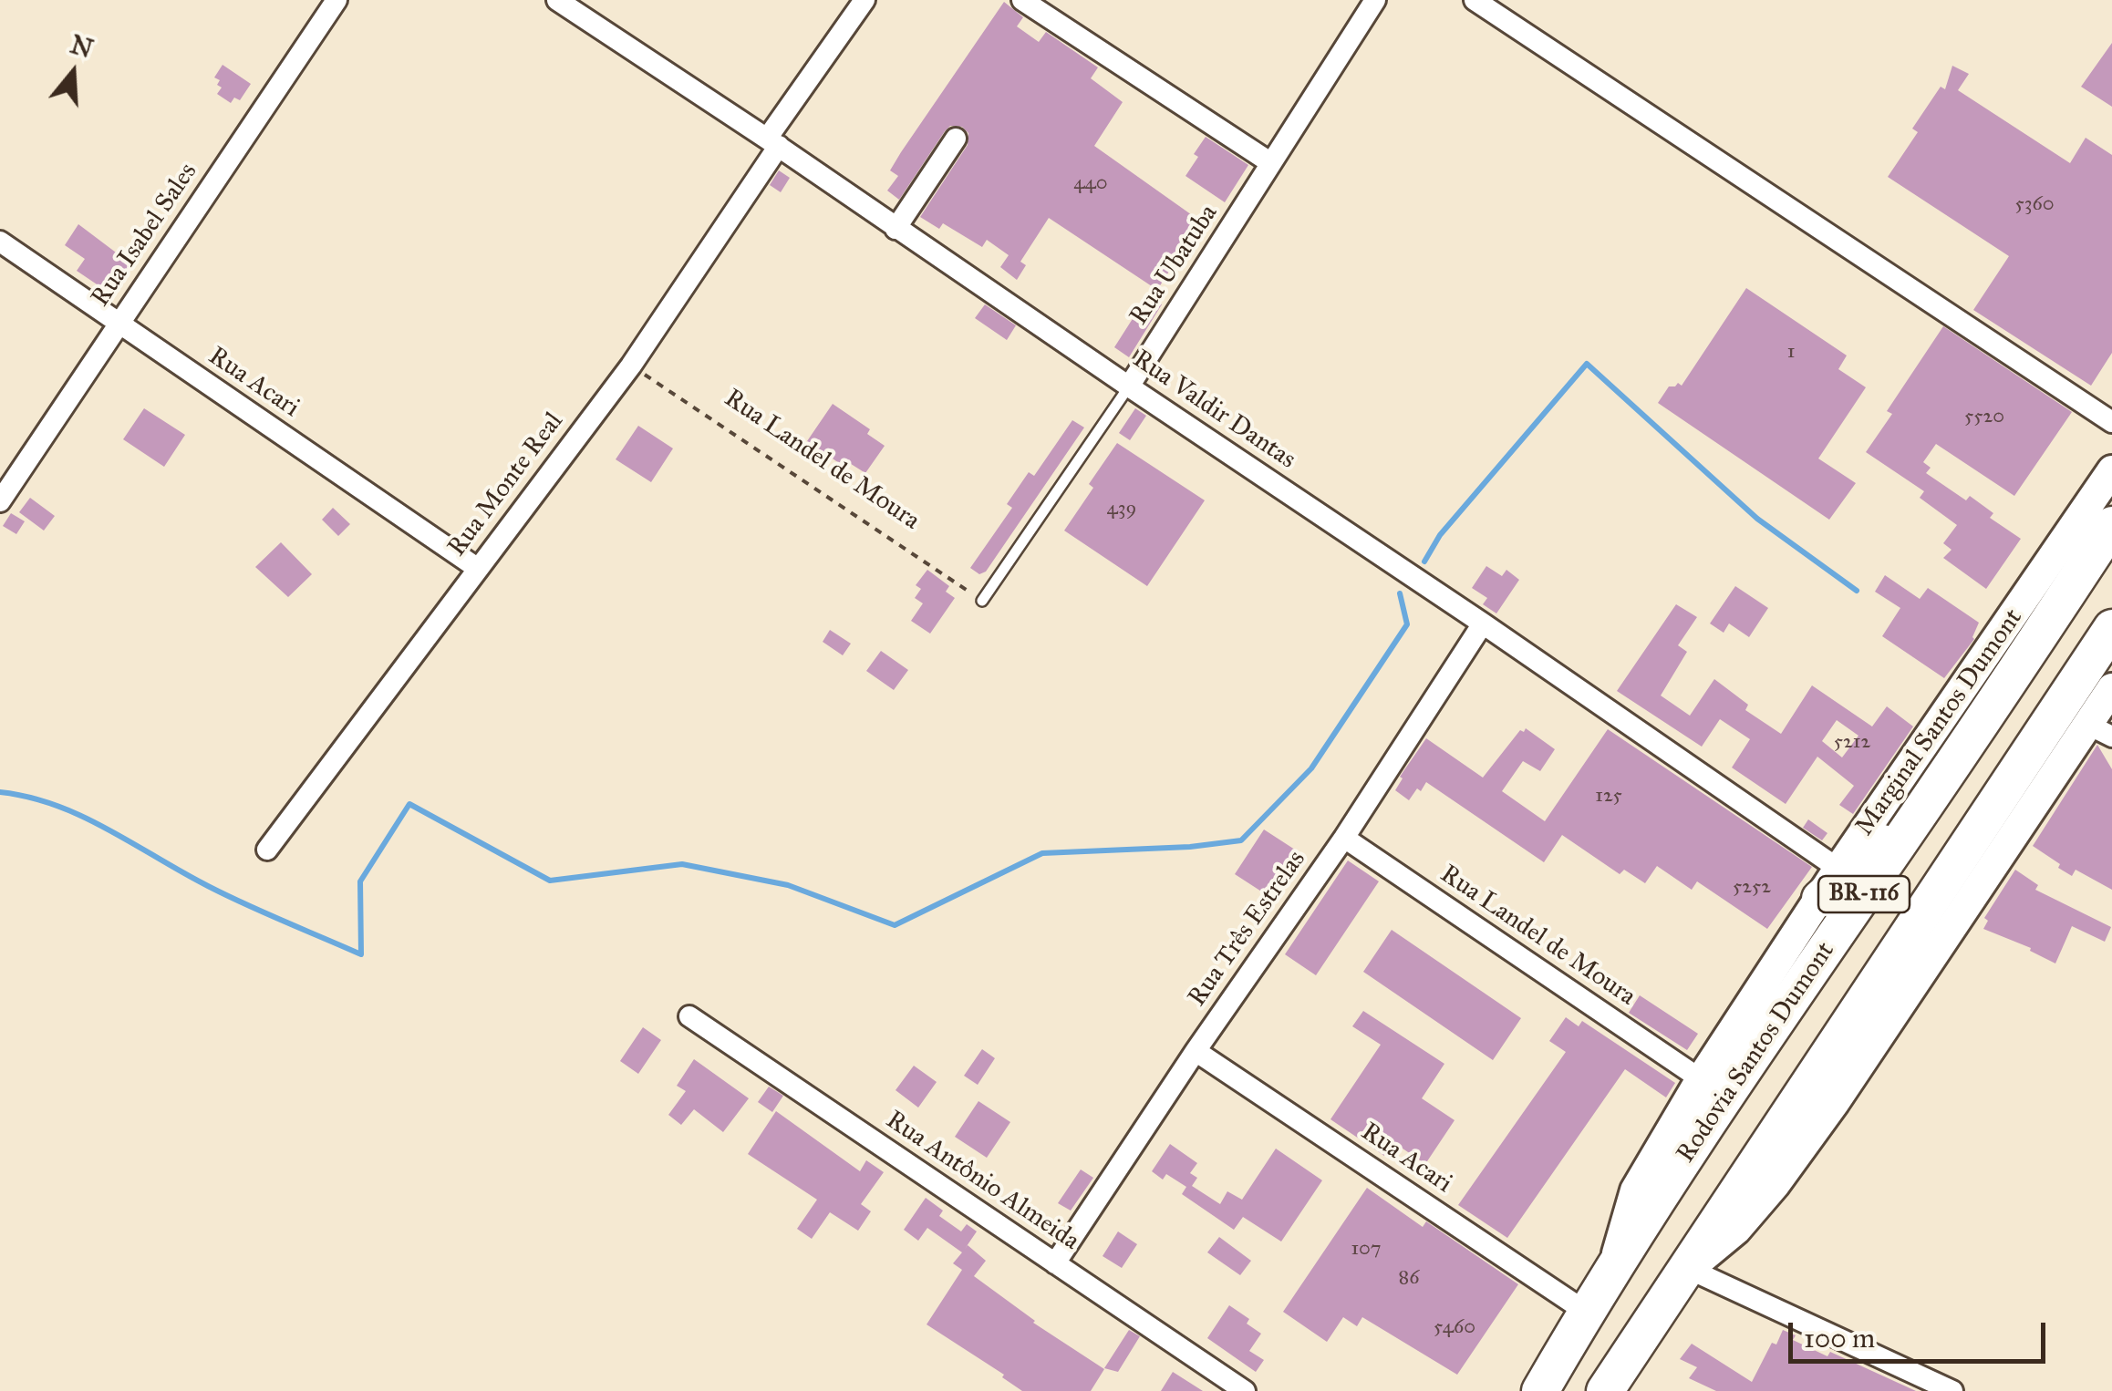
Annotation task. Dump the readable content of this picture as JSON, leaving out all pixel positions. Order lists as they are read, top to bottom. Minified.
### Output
{"streets":{"highway":["BR-116","Rodovia Santos Dumont"],"main road":["Marginal Santos Dumont"],"street":["Rua Isabel Sales","Rua Ubatuba","Rua Acari","Rua Valdir Dantas","Rua Landel de Moura","Rua Monte Real","Rua Três Estrelas","Rua Antônio Almeida"]},"crossings":[["Rua Isabel Sales","Rua Acari"],["Rua Ubatuba","Rua Valdir Dantas"],["Rua Ubatuba","Rua Landel de Moura"],["Rua Acari","Rua Monte Real"],["Rua Acari","BR-116"],["Rua Acari","Rua Três Estrelas"],["Rua Valdir Dantas","Rua Monte Real"],["Rua Valdir Dantas","Marginal Santos Dumont"],["Rua Valdir Dantas","Rua Três Estrelas"],["Rua Landel de Moura","Rua Monte Real"],["Rua Landel de Moura","Marginal Santos Dumont"],["Rua Landel de Moura","Rua Três Estrelas"],["Marginal Santos Dumont","BR-116"],["Marginal Santos Dumont","Rodovia Santos Dumont"],["BR-116","Rodovia Santos Dumont"],["Rua Três Estrelas","Rua Antônio Almeida"]],"house_numbers":["440","5360","1","5520","439","5212","125","5252","107","86","5460"],"scale_bar":"100 m","north":"top"}
